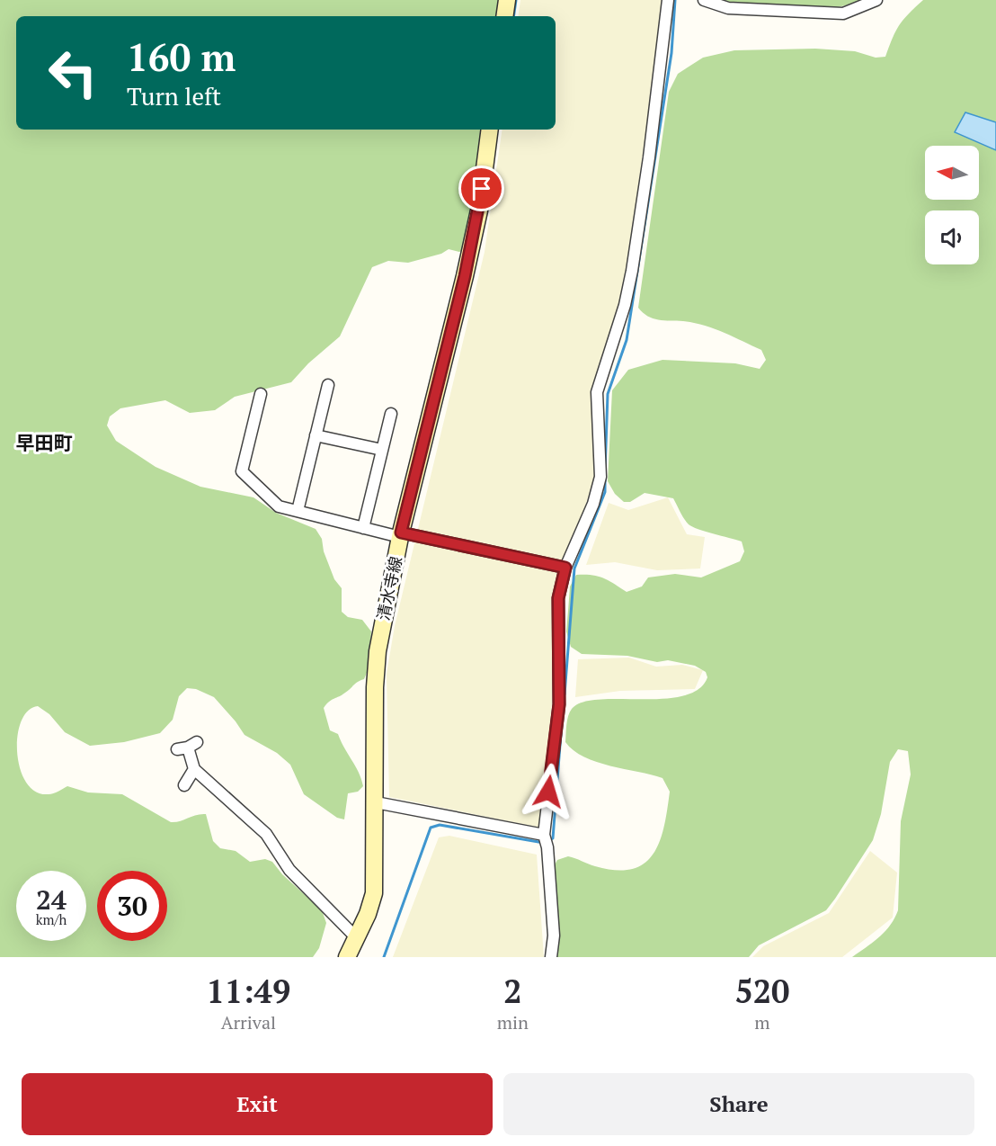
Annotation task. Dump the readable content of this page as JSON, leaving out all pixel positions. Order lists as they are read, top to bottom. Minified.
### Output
{"streets":{"main road":["清水寺線"]},"districts":["早田町"],"north":"left","page":{"turn":["160 m","Turn left"],"speed":"24 km/h","limit":"30","eta":["11:49","Arrival","2","min","520","m"],"buttons":["Exit","Share"]}}
